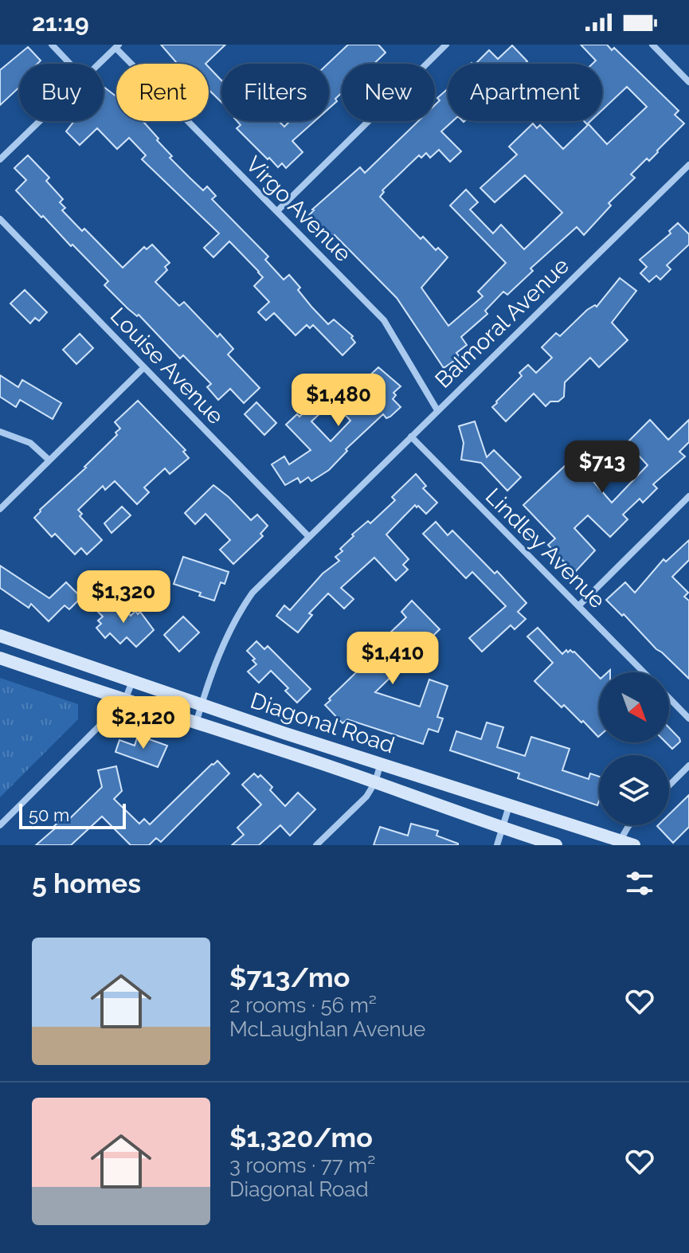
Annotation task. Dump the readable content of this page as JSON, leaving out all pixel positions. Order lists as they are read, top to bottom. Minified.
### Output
{"streets":{"main road":["Diagonal Road"],"street":["Virgo Avenue","Balmoral Avenue","Louise Avenue","Lindley Avenue"]},"crossings":[["Virgo Avenue","Balmoral Avenue"],["Balmoral Avenue","Louise Avenue"],["Balmoral Avenue","Lindley Avenue"],["Balmoral Avenue","Diagonal Road"]],"scale_bar":"50 m","north":"bottom right","page":{"status":"21:19","chip":["Buy","Rent","Filters","New","Apartment"],"price":["$1,480","$713","$1,320","$1,410","$2,120"],"scale":"50 m","heading":"5 homes","list":[{"name":"$713/mo","note":"2 rooms · 56 m² · McLaughlan Avenue"},{"name":"$1,320/mo","note":"3 rooms · 77 m² · Diagonal Road"}]}}
